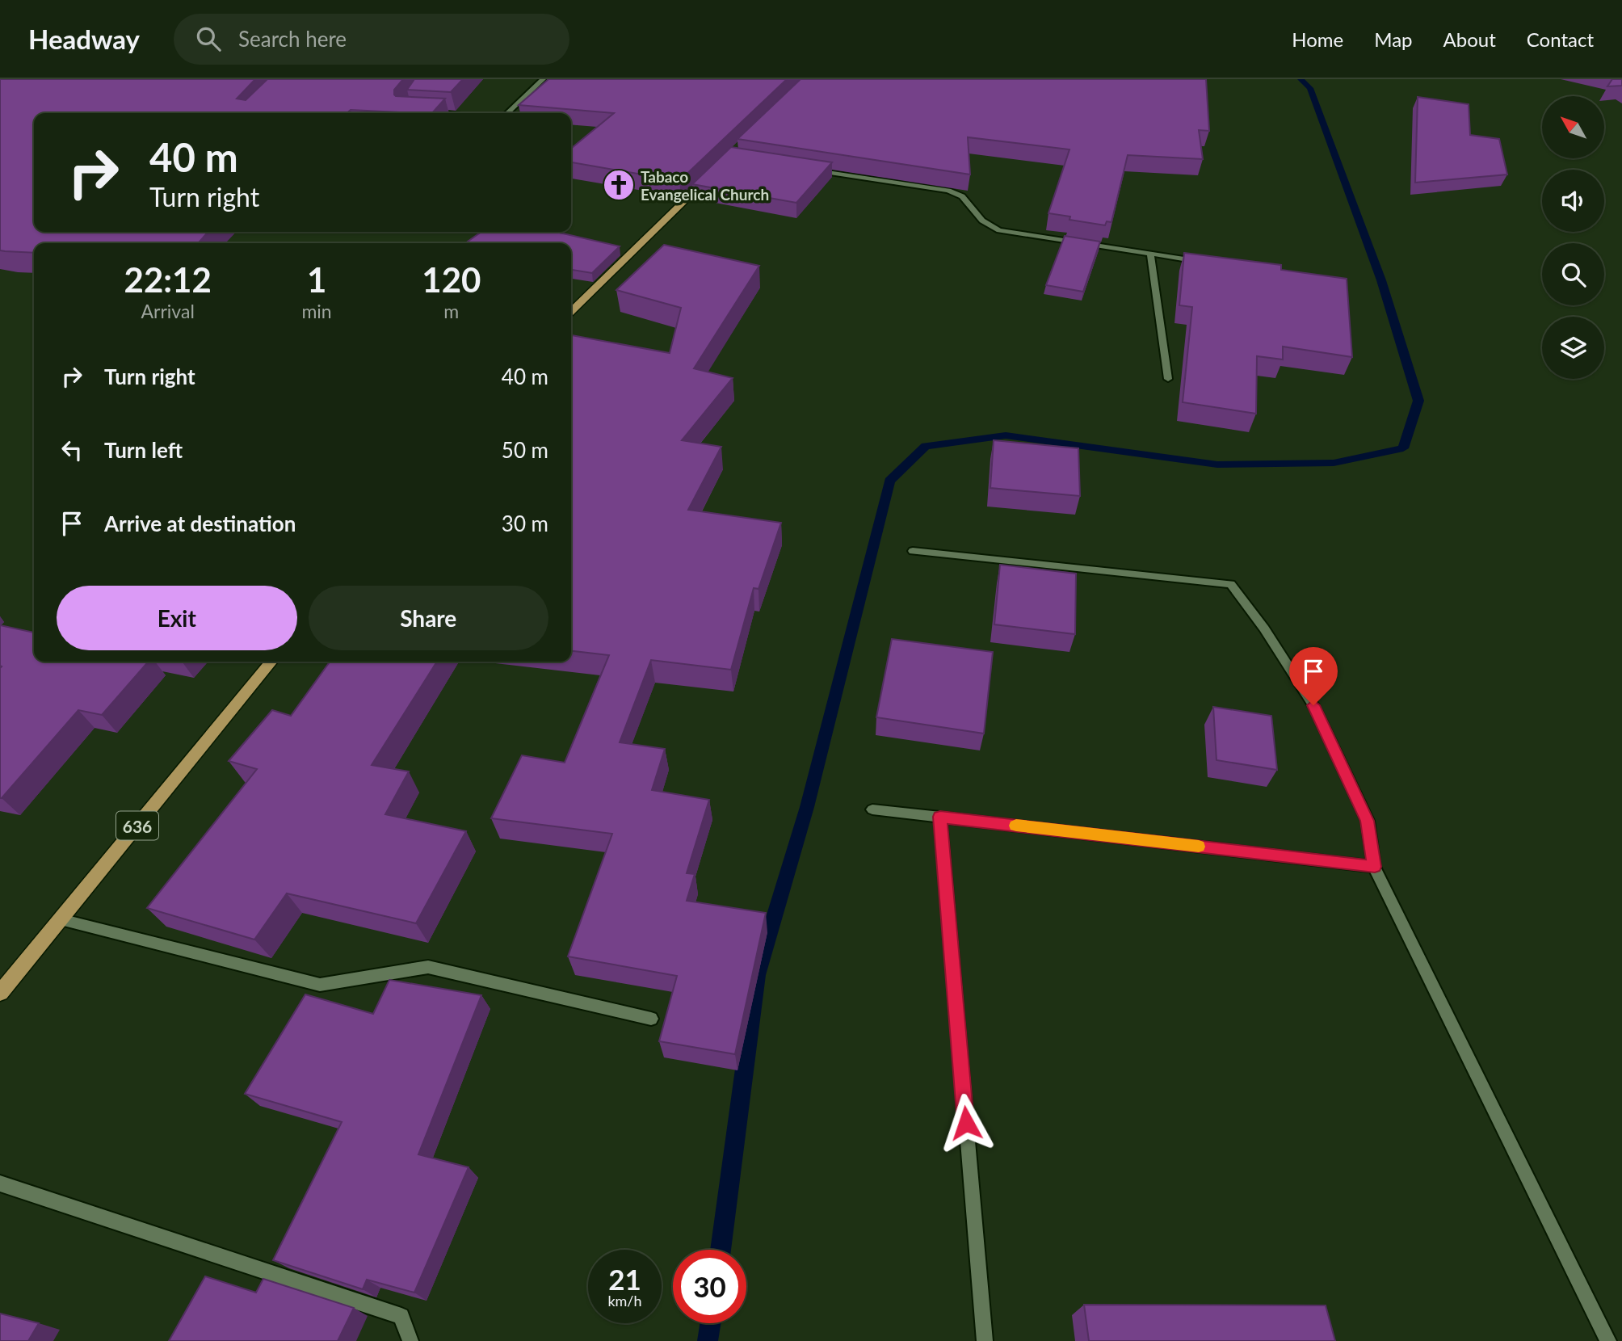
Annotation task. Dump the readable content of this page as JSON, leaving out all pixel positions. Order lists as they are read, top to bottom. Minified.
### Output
{"streets":{"main road":["636"]},"places":{"church":["Tabaco Evangelical Church"]},"north":"top left","page":{"header":"Headway","search":"Search here","nav":["Home","Map","About","Contact"],"turn":["40 m","Turn right"],"eta":["22:12","Arrival","1","min","120","m"],"list":[{"name":"Turn right","value":"40 m"},{"name":"Turn left","value":"50 m"},{"name":"Arrive at destination","value":"30 m"}],"buttons":["Exit","Share"],"speed":"21 km/h","limit":"30"}}
